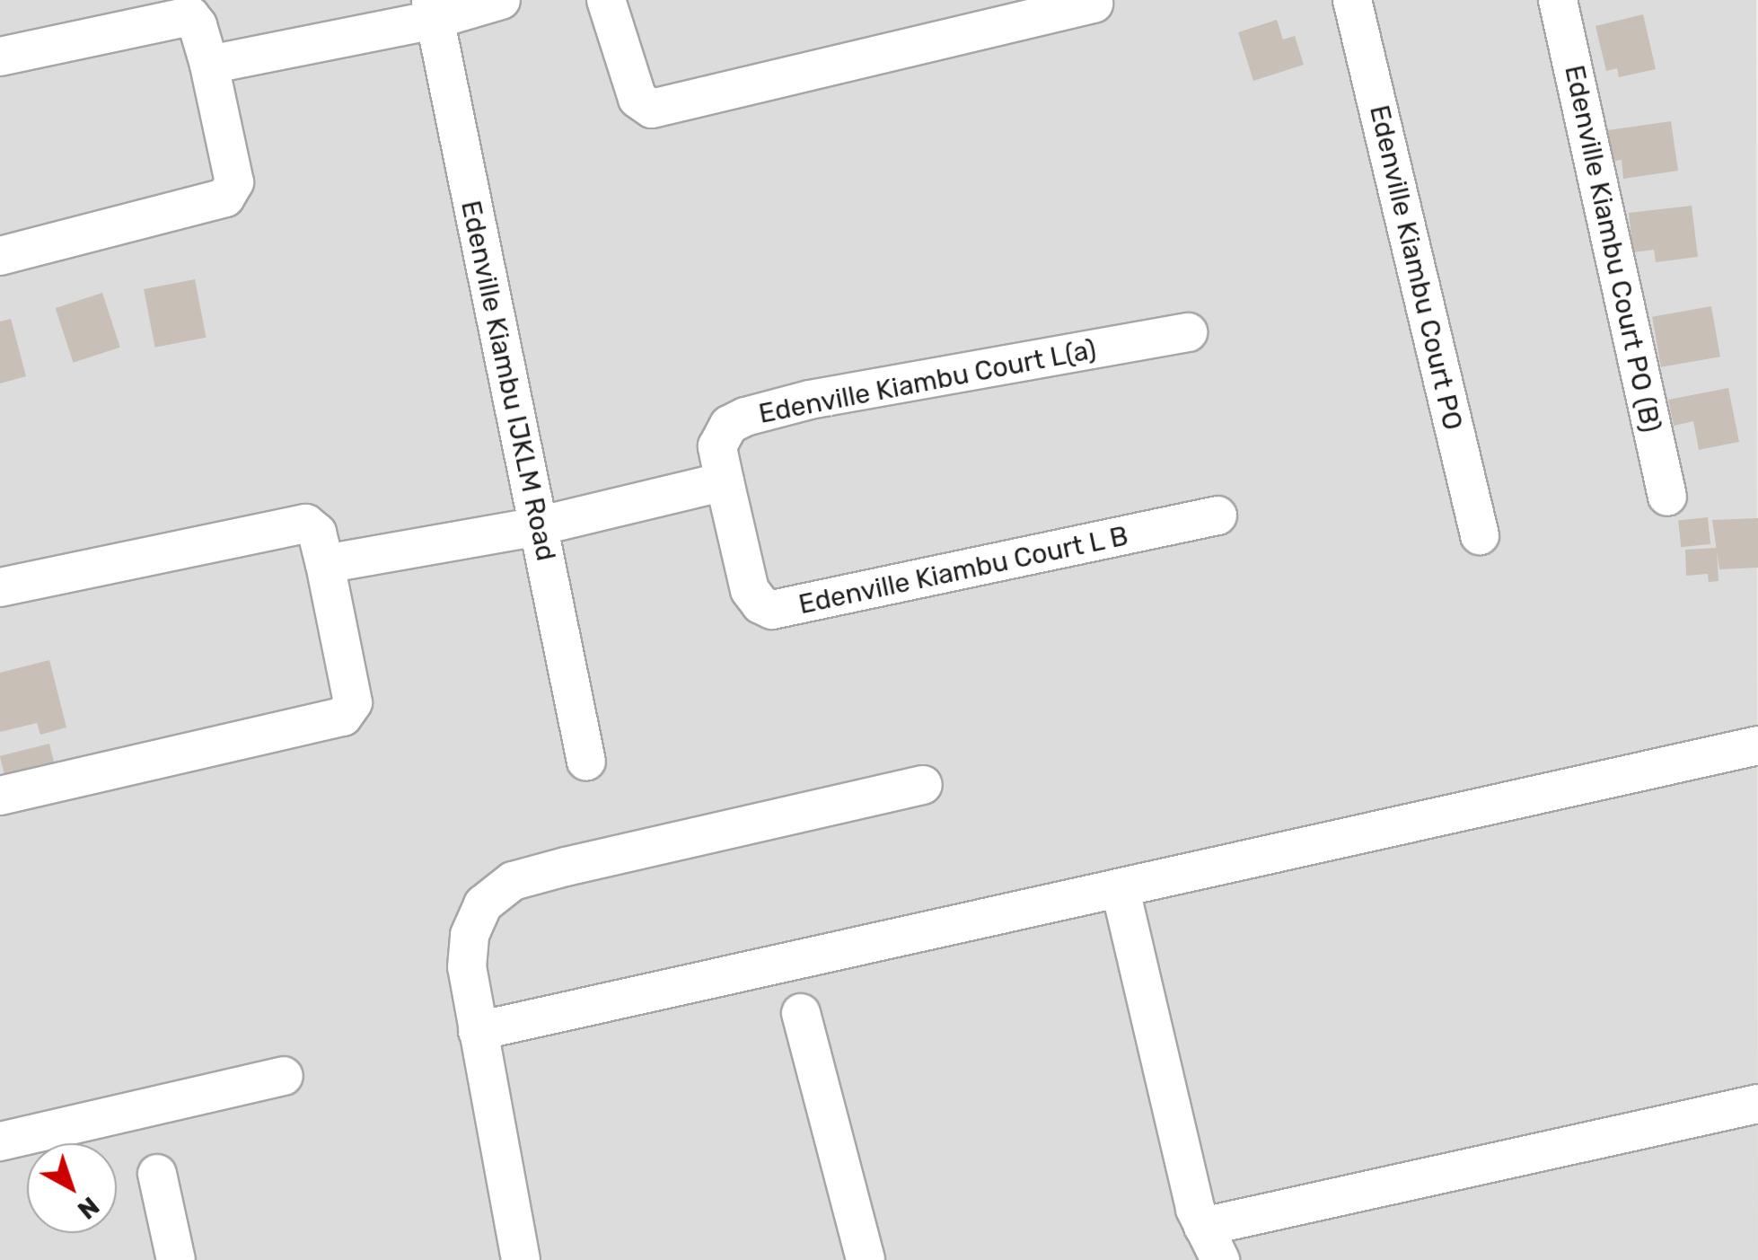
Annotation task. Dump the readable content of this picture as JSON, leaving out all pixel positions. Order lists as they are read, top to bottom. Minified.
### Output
{"streets":{"street":["Edenville Kiambu Court PO (B)","Edenville Kiambu Court PO","Edenville Kiambu IJKLM Road","Edenville Kiambu Court L(a)","Edenville Kiambu Court L B"]},"crossings":[["Edenville Kiambu Court L(a)","Edenville Kiambu Court L B"]],"north":"bottom right"}
